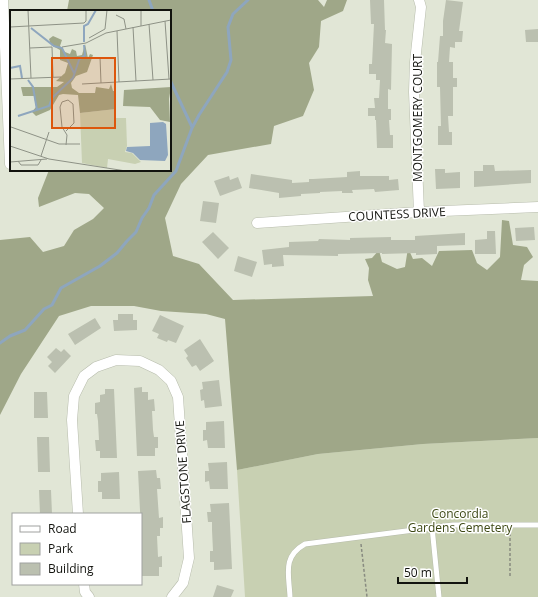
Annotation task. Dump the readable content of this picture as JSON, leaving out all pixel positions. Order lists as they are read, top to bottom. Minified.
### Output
{"streets":{"street":["MONTGOMERY COURT","COUNTESS DRIVE","FLAGSTONE DRIVE"]},"crossings":[["MONTGOMERY COURT","COUNTESS DRIVE"]],"parks":["Concordia Gardens Cemetery"],"legend":["Road","Park","Building"],"scale_bar":"50 m"}
